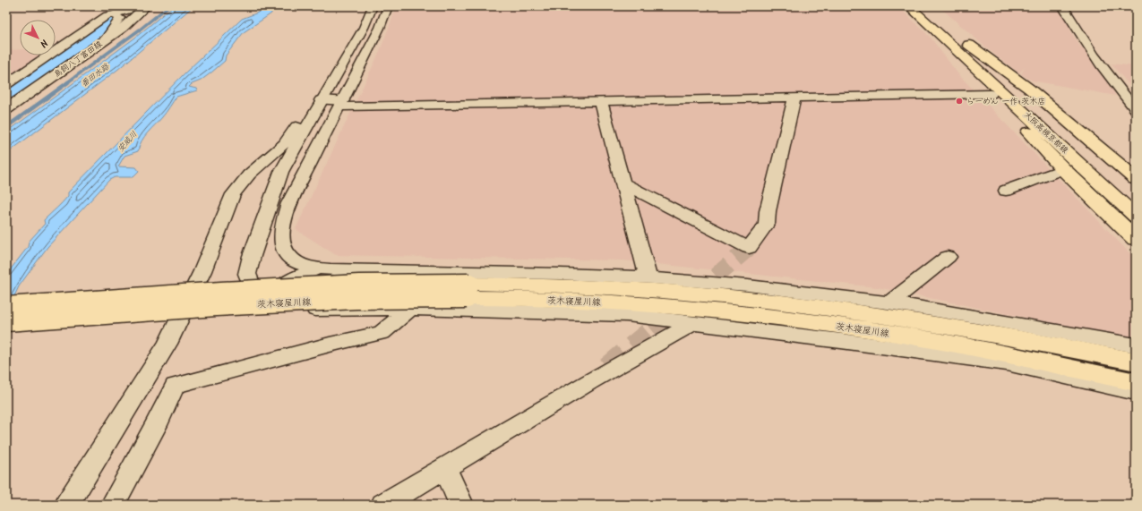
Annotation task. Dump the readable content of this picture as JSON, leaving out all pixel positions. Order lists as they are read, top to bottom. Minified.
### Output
{"streets":{"main road":["鳥飼八丁富田線","大阪高槻京都線","茨木寝屋川線"]},"water":["番田水路","安威川"],"places":["らーめん 一作 茨木店"],"north":"bottom right"}
